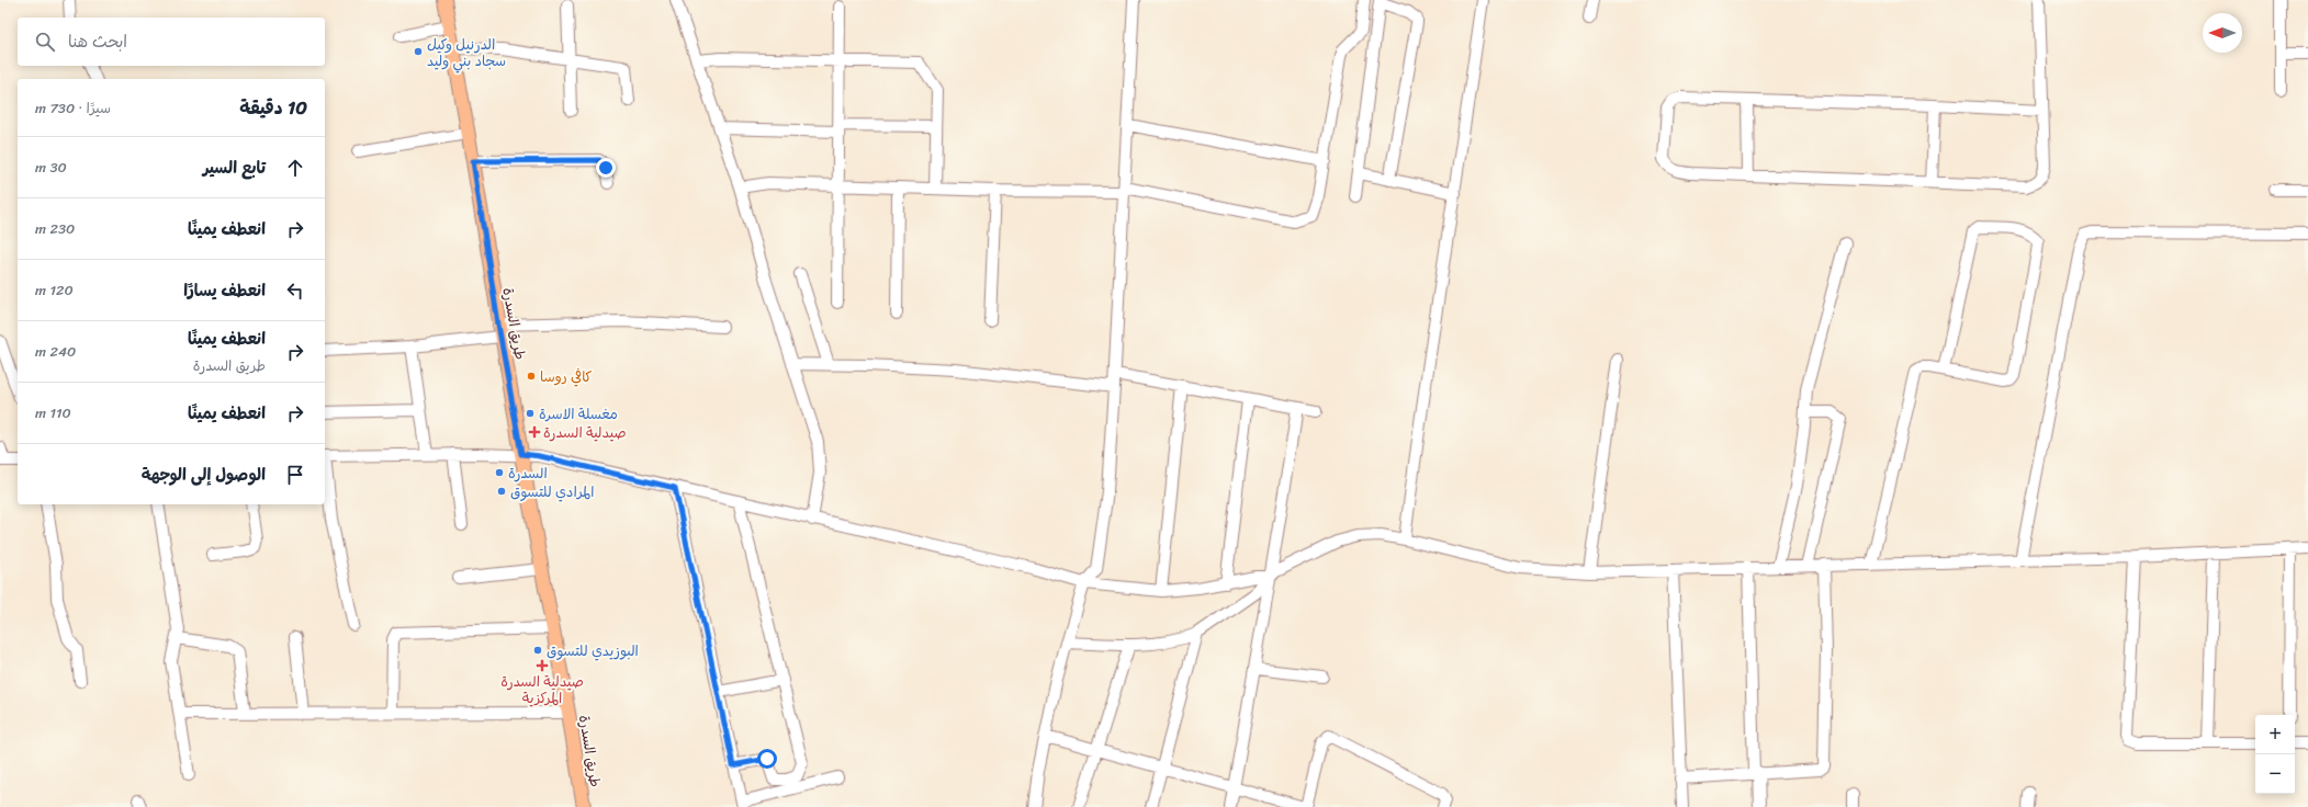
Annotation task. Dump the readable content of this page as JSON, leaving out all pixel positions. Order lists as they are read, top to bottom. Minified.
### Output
{"streets":{"main road":["طريق السدرة"]},"places":{"other":["الدرنيل وكيل سجاد بني وليد","كافي روسا","مغسلة الاسرة","السدرة","المرادي للتسوق","البوزيدي للتسوق"],"health":["صيدلية السدرة","صيدلية السدرة المركزية"]},"north":"left","page":{"search":"ابحث هنا","heading":["10 دقيقة","سيرًا · 730 m"],"list":[["تابع السير","30 m"],["انعطف يمينًا","230 m"],["انعطف يسارًا","120 m"],["انعطف يمينًا","طريق السدرة","240 m"],["انعطف يمينًا","110 m"],"الوصول إلى الوجهة"],"map_buttons":["+","−"]}}
